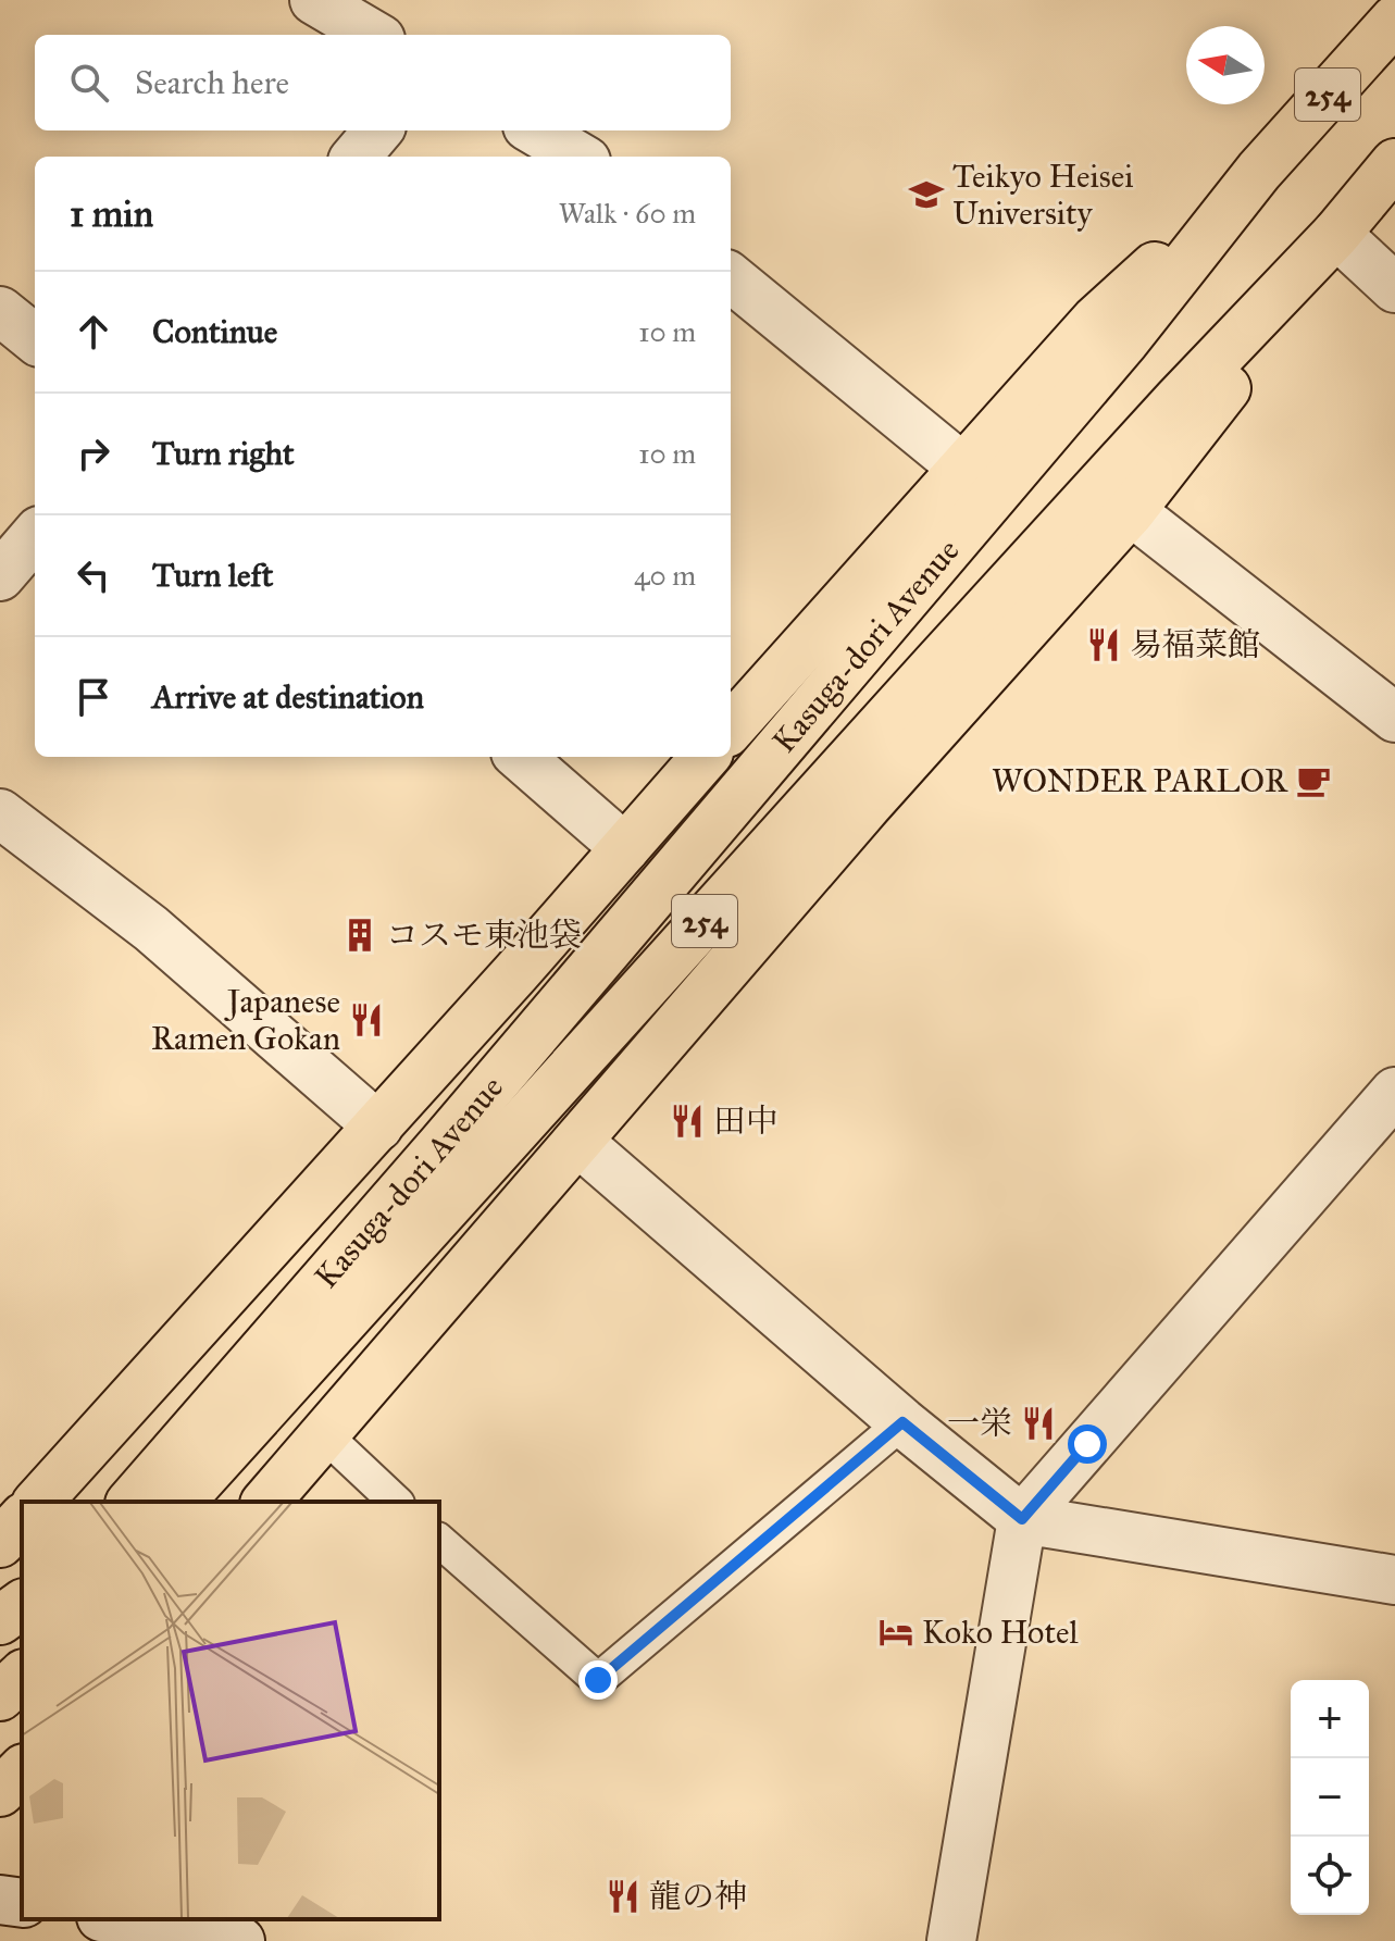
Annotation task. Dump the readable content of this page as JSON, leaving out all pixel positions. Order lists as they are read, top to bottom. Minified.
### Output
{"streets":{"highway":["254","Kasuga-dori Avenue"]},"places":{"school or university":["Teikyo Heisei University"],"restaurant":["易福菜館","Japanese Ramen Gokan","田中","一栄","龍の神"],"cafe":["WONDER PARLOR"],"building":["コスモ東池袋"],"hotel":["Koko Hotel"]},"north":"left","page":{"search":"Search here","heading":["1 min","Walk · 60 m"],"list":[["Continue","10 m"],["Turn right","10 m"],["Turn left","40 m"],"Arrive at destination"],"map_buttons":["+","−"]}}
